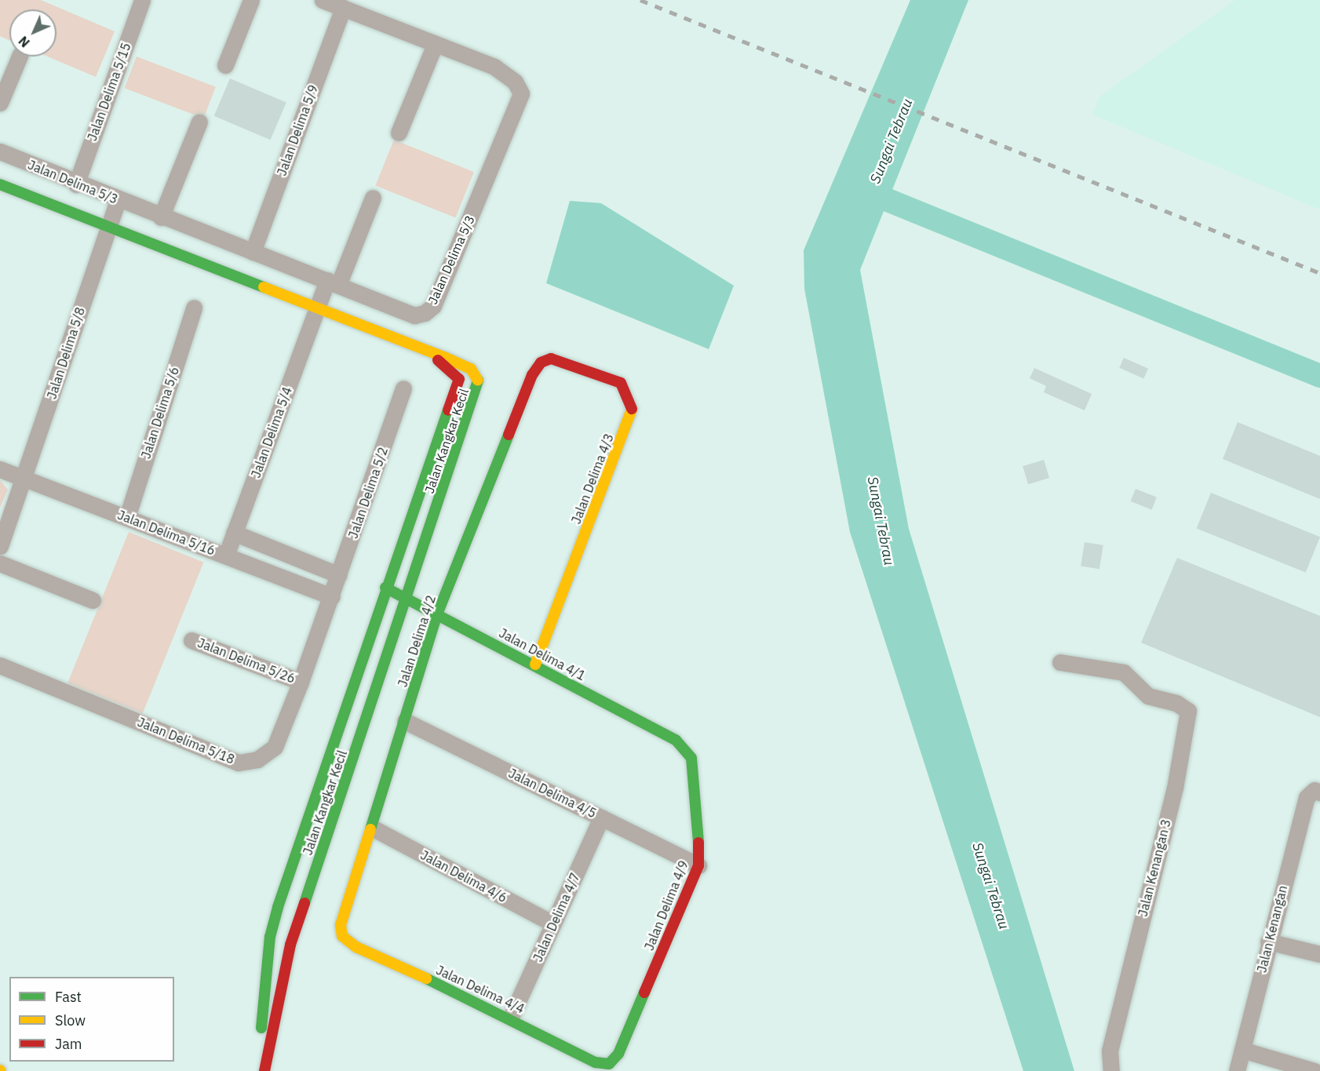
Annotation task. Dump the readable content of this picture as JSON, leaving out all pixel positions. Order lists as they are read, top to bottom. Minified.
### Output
{"streets":{"street":["Jalan Delima 5/15","Jalan Delima 5/9","Jalan Delima 5/3","Jalan Delima 5/8","Jalan Delima 5/6","Jalan Delima 5/4","Jalan Kangkar Kecil","Jalan Delima 4/3","Jalan Delima 5/2","Jalan Delima 5/16","Jalan Delima 4/2","Jalan Delima 4/1","Jalan Delima 5/26","Jalan Delima 5/18","Jalan Delima 4/5","Jalan Kenangan 3","Jalan Delima 4/6","Jalan Delima 4/9","Jalan Delima 4/7","Jalan Kenangan","Jalan Delima 4/4"]},"crossings":[["Jalan Delima 5/15","Jalan Delima 5/3"],["Jalan Delima 5/9","Jalan Delima 5/3"],["Jalan Delima 5/3","Jalan Delima 5/8"],["Jalan Delima 5/3","Jalan Delima 5/4"],["Jalan Delima 5/8","Jalan Delima 5/16"],["Jalan Delima 5/6","Jalan Delima 5/16"],["Jalan Delima 5/4","Jalan Delima 5/16"],["Jalan Kangkar Kecil","Jalan Delima 4/1"],["Jalan Delima 4/3","Jalan Delima 4/2"],["Jalan Delima 4/3","Jalan Delima 4/1"],["Jalan Delima 5/2","Jalan Delima 5/16"],["Jalan Delima 5/2","Jalan Delima 5/18"],["Jalan Delima 5/16","Jalan Delima 5/18"],["Jalan Delima 4/2","Jalan Delima 4/1"],["Jalan Delima 4/2","Jalan Delima 4/5"],["Jalan Delima 4/2","Jalan Delima 4/6"],["Jalan Delima 4/2","Jalan Delima 4/4"],["Jalan Delima 4/1","Jalan Delima 4/9"],["Jalan Delima 5/26","Jalan Delima 5/18"],["Jalan Delima 4/5","Jalan Delima 4/9"],["Jalan Delima 4/5","Jalan Delima 4/7"],["Jalan Delima 4/6","Jalan Delima 4/7"],["Jalan Delima 4/9","Jalan Delima 4/4"],["Jalan Delima 4/7","Jalan Delima 4/4"]],"water":["Sungai Tebrau"],"legend":["Fast","Slow","Jam"],"north":"bottom left"}
